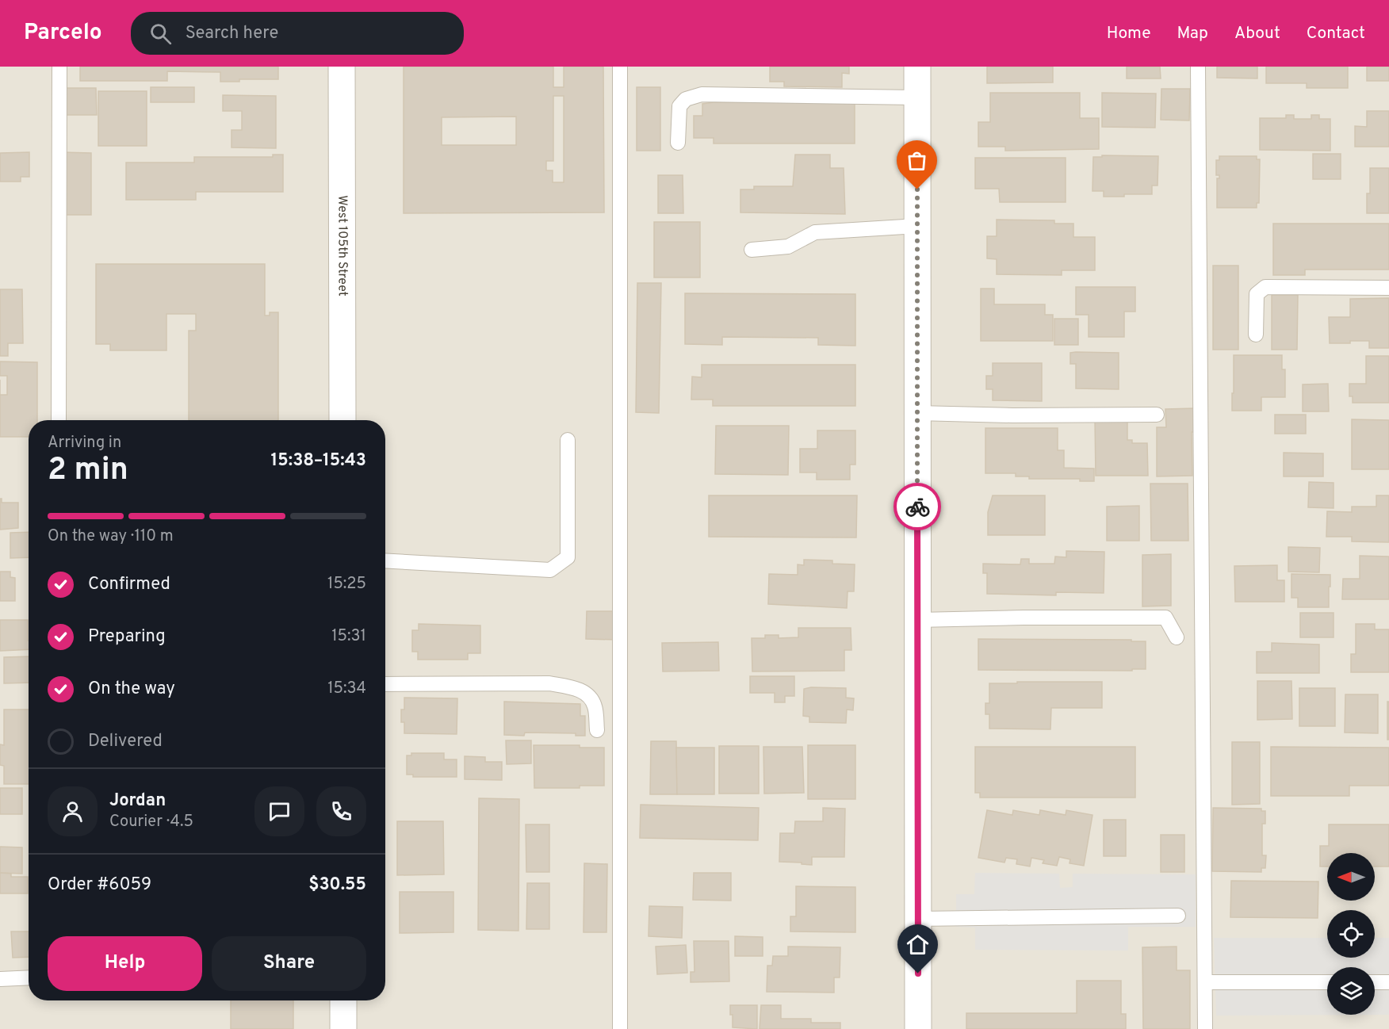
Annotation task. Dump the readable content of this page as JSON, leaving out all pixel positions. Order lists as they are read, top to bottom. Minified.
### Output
{"streets":{"street":["West 105th Street"]},"north":"left","page":{"header":"Parcelo","search":"Search here","nav":["Home","Map","About","Contact"],"heading":["2 min","Arriving in","15:38–15:43"],"panel":["Jordan","Courier · 4.5","Order #6059","$30.55"],"bar":"On the way · 110 m","list":[["Confirmed","15:25"],["Preparing","15:31"],["On the way","15:34"],"Delivered"],"buttons":["Help","Share"]}}
